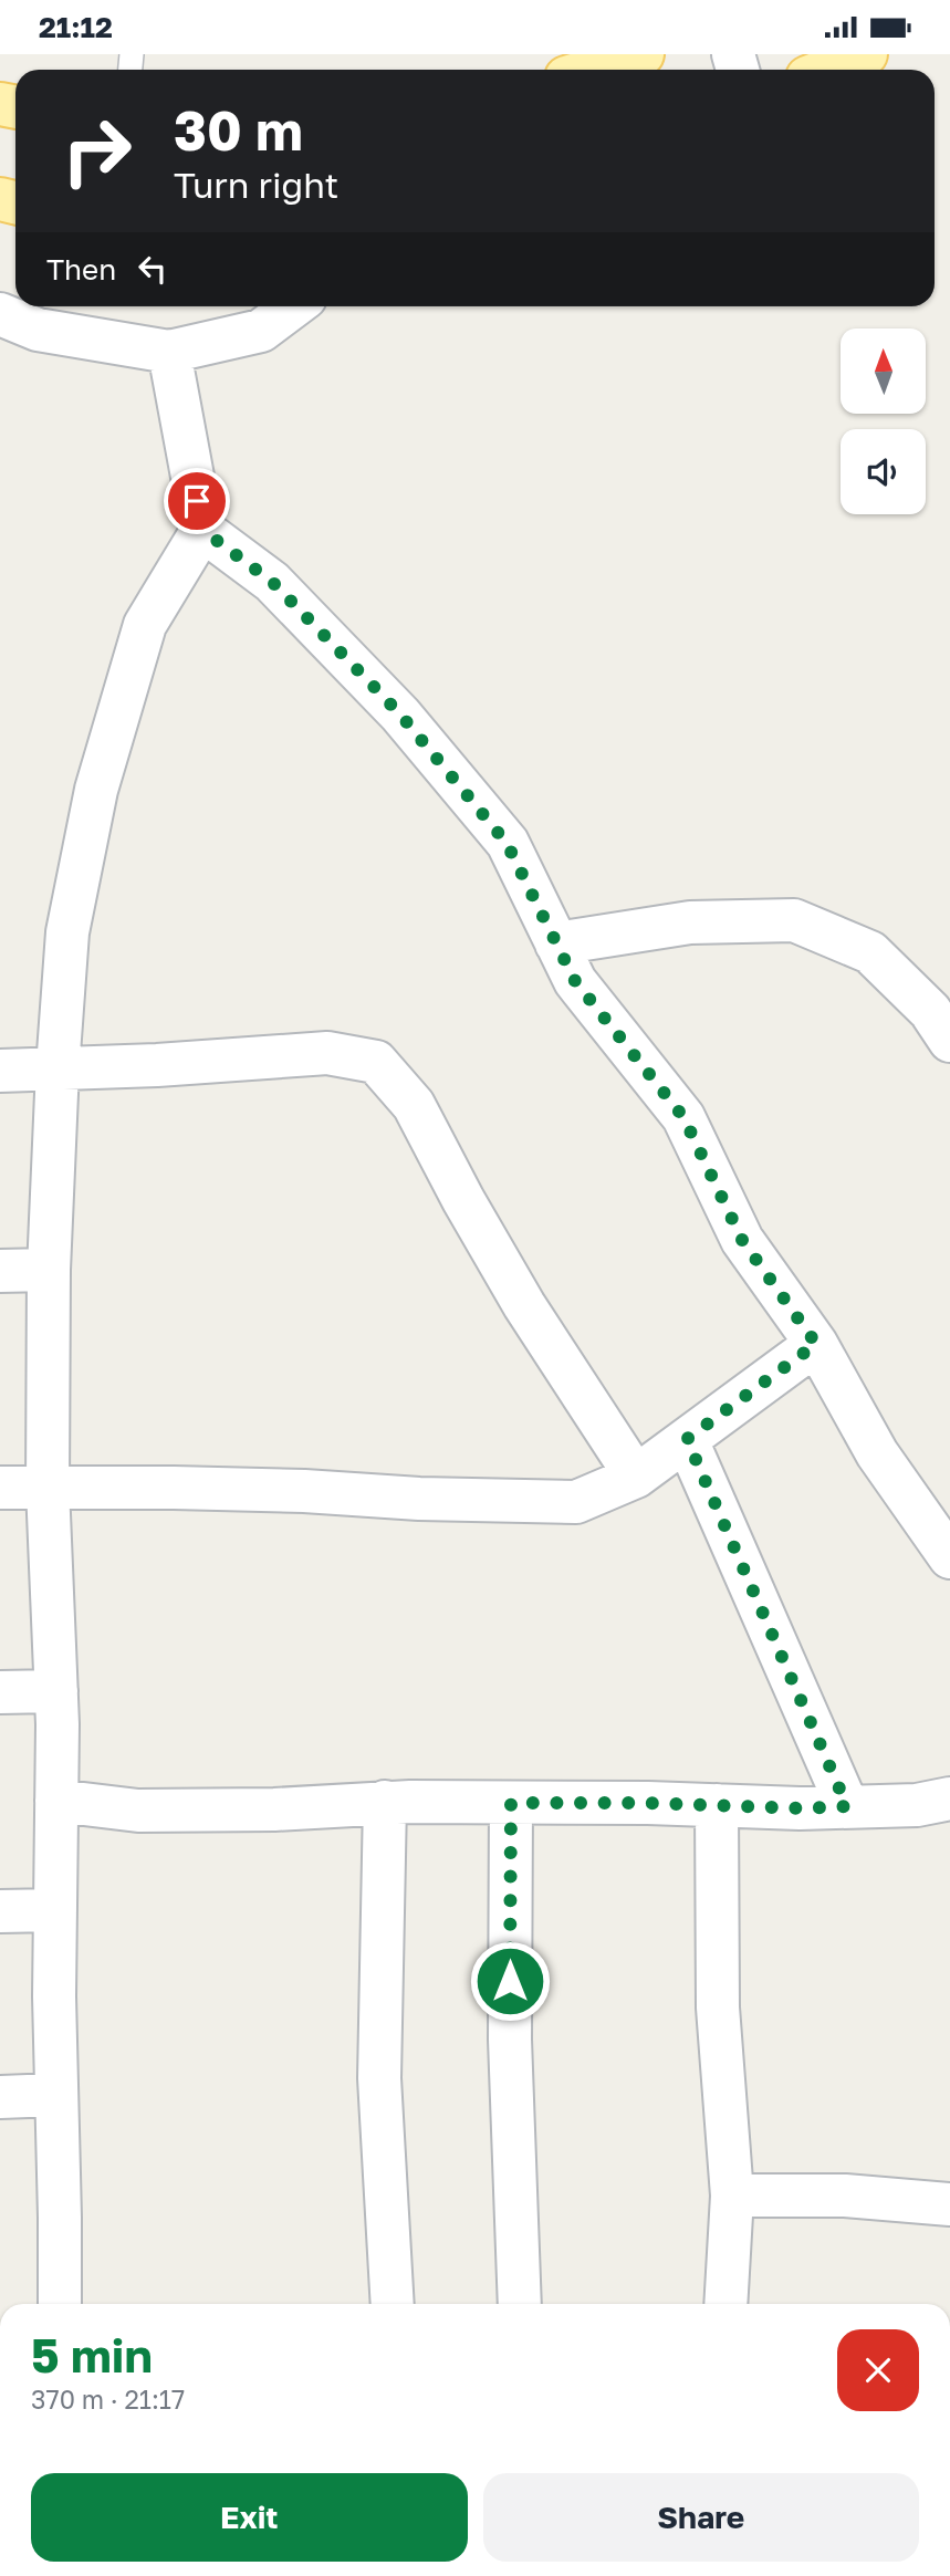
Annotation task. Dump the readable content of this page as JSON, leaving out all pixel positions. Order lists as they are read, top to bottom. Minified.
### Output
{"north":"top","page":{"status":"21:12","turn":["30 m","Turn right"],"then":"Then","heading":["5 min","370 m · 21:17"],"buttons":["Exit","Share"]}}
